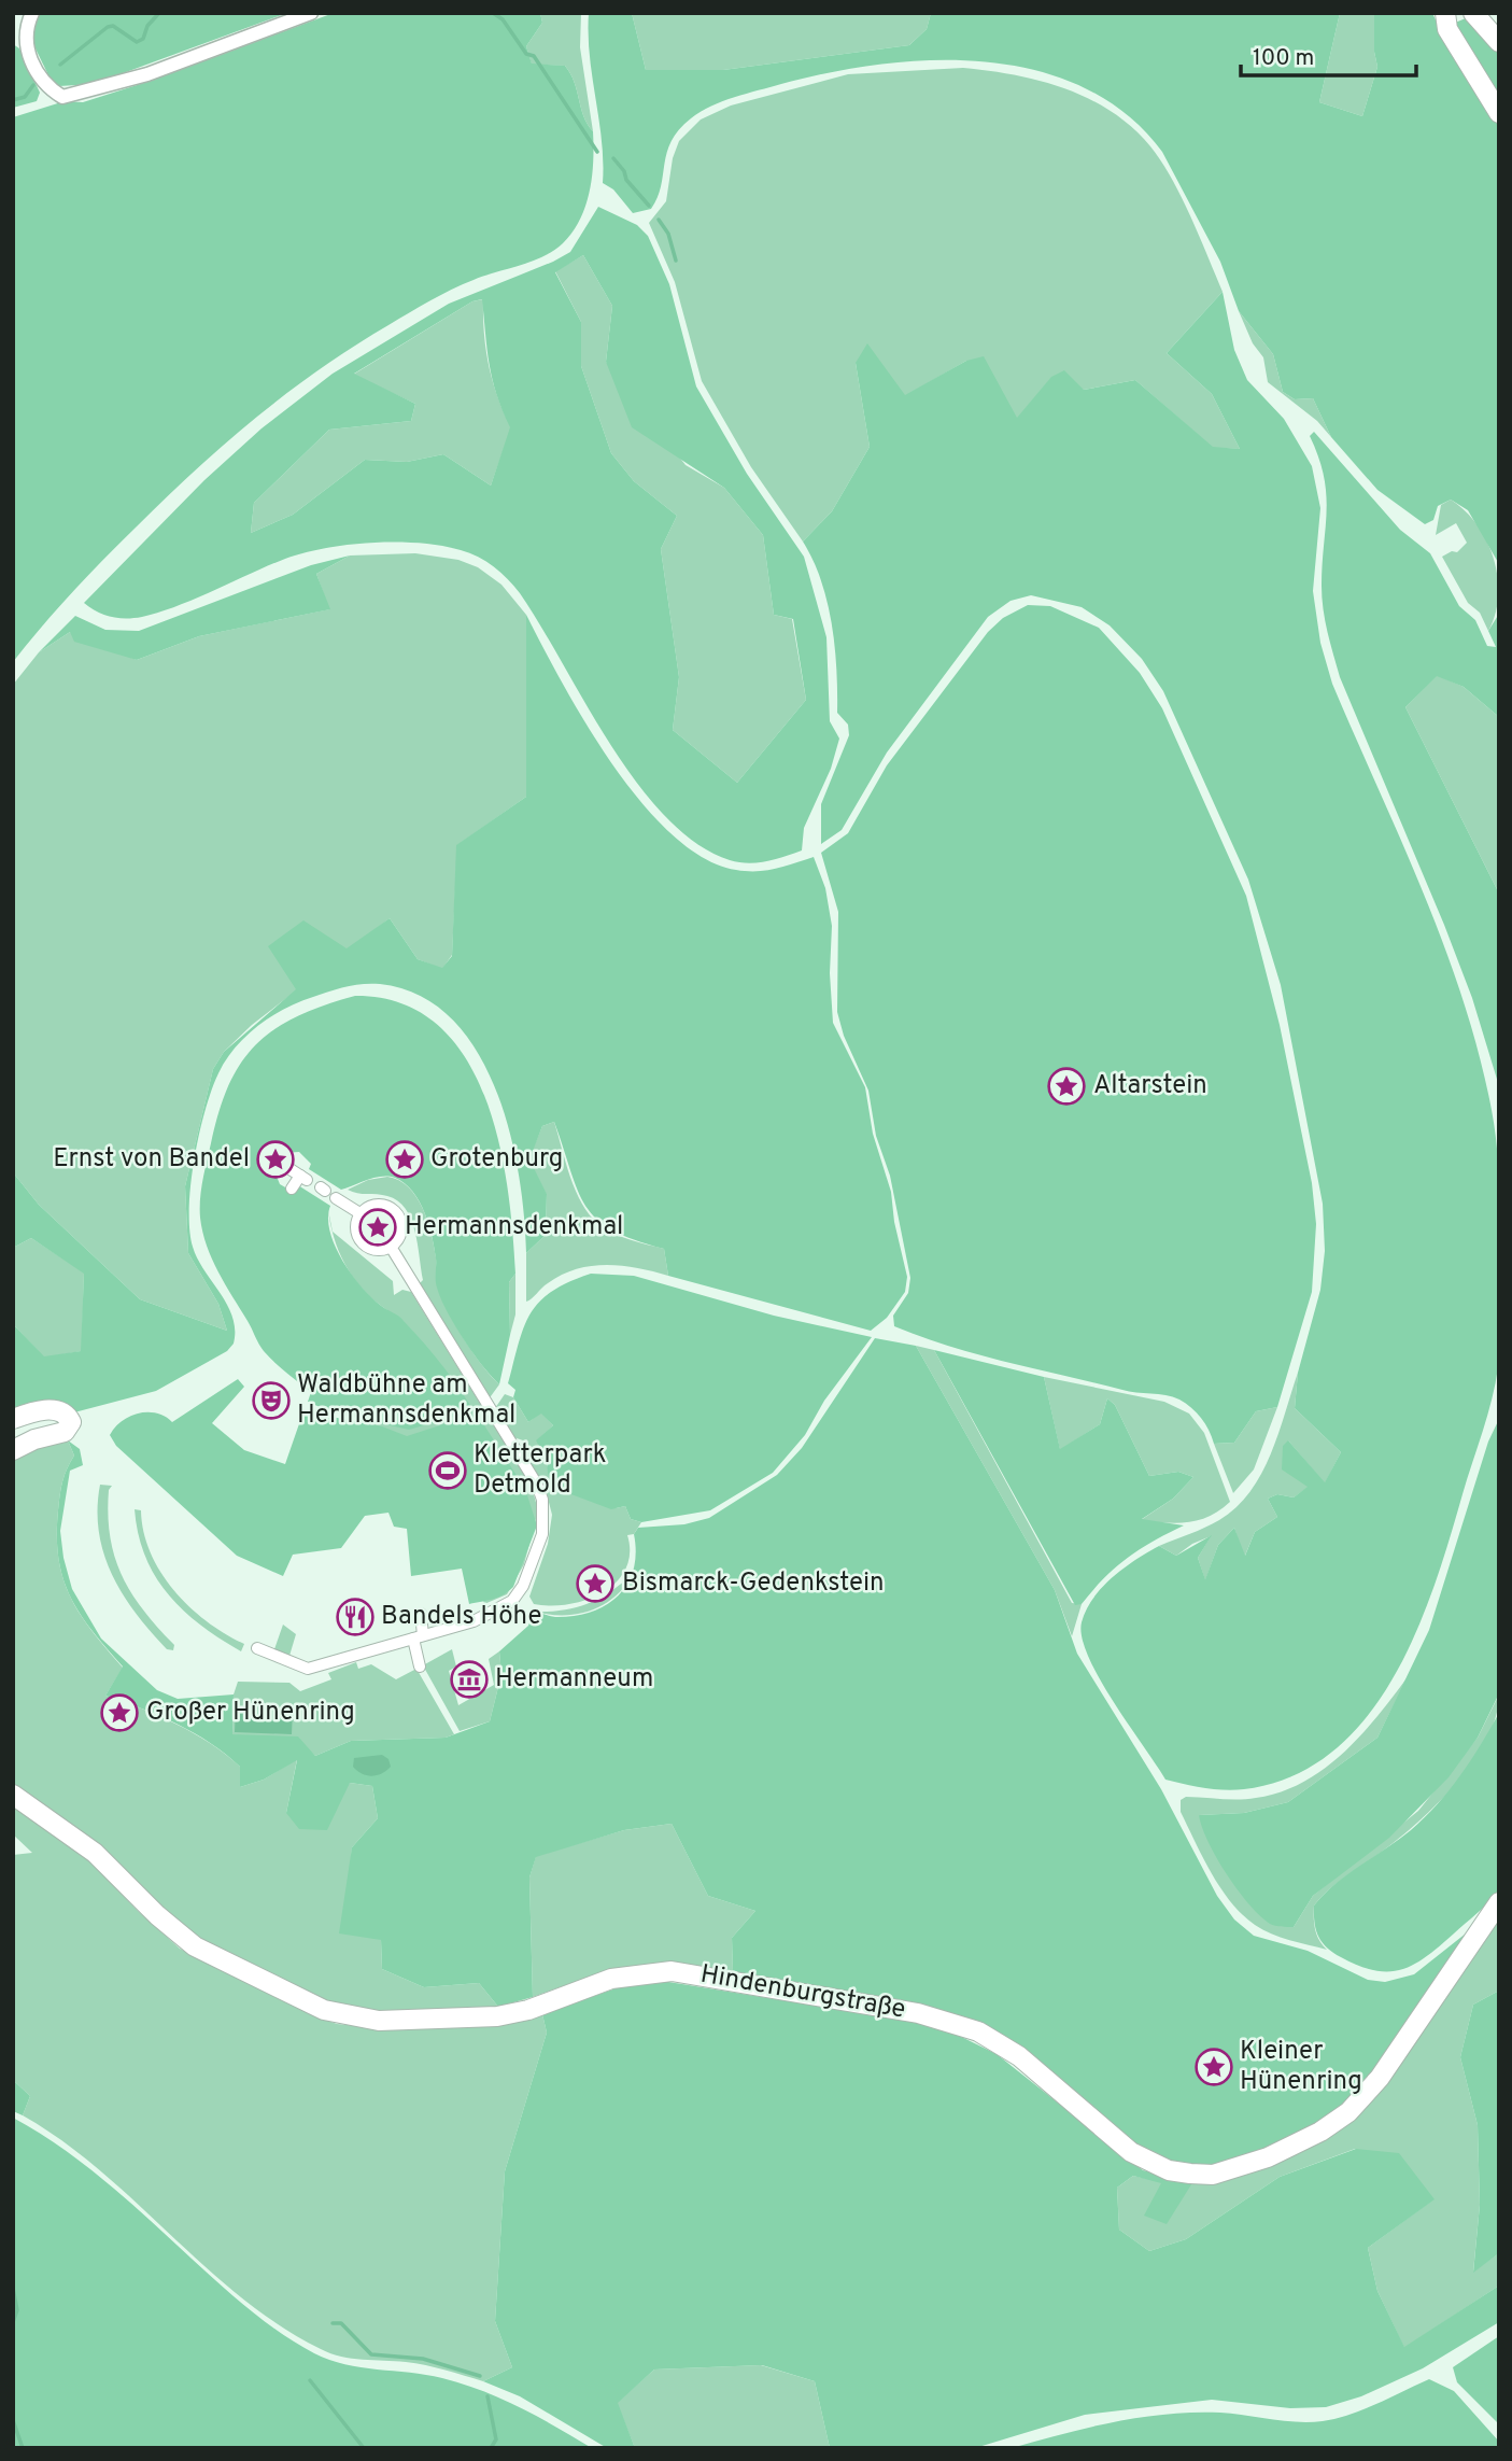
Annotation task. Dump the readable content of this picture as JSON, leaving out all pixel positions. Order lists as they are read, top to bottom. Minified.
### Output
{"streets":{"main road":["Hindenburgstraße"]},"places":{"place":["Altarstein","Ernst von Bandel","Grotenburg","Hermannsdenkmal","Bismarck-Gedenkstein","Großer Hünenring","Kleiner Hünenring"],"theatre":["Waldbühne am Hermannsdenkmal"],"sports":["Kletterpark Detmold"],"restaurant":["Bandels Höhe"],"museum":["Hermanneum"]},"scale_bar":"100 m"}
